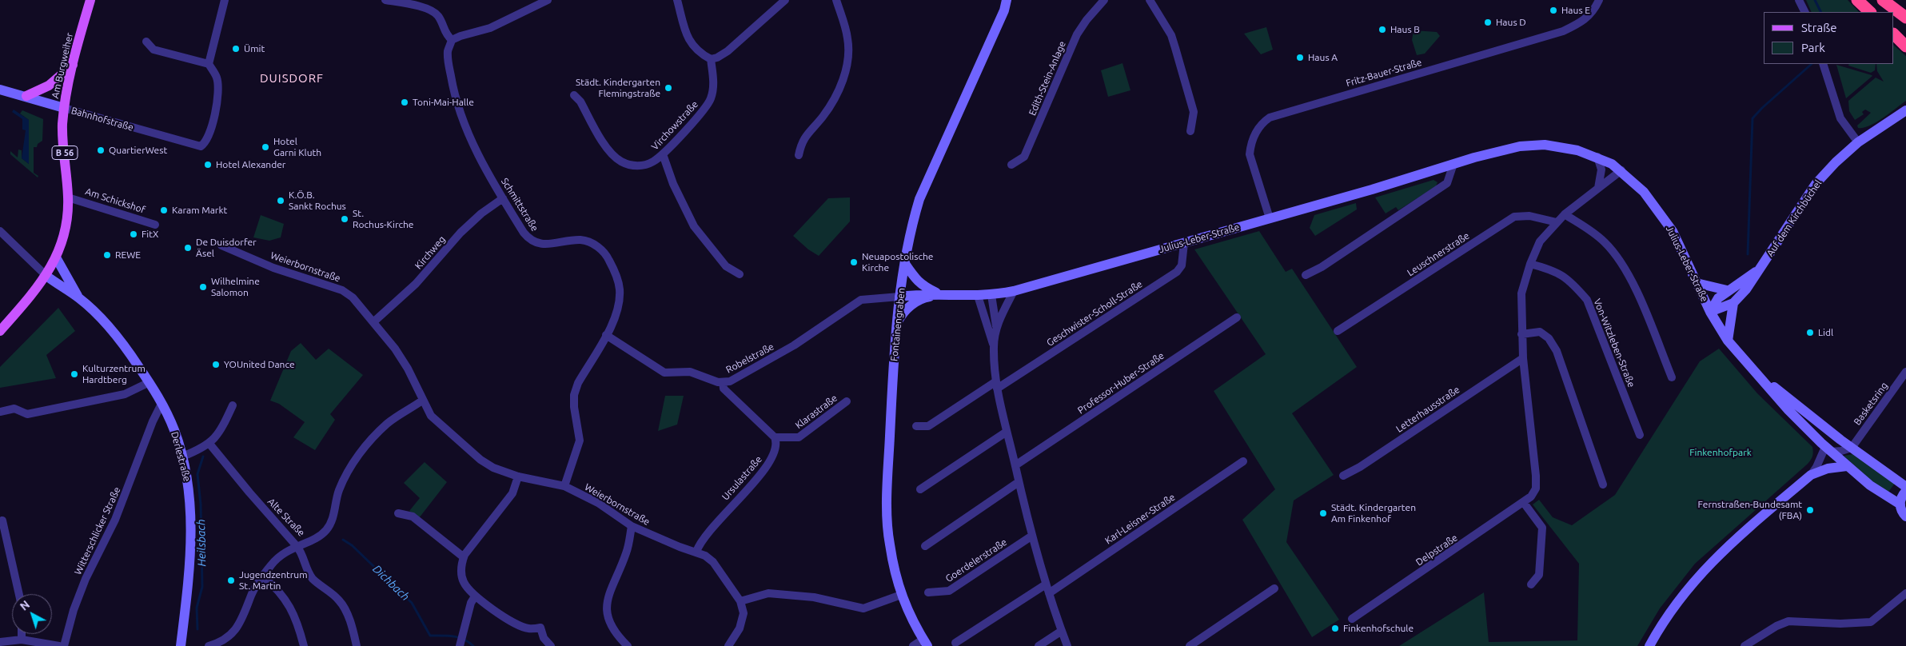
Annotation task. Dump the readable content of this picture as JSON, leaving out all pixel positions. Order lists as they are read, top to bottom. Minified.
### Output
{"streets":{"main road":["Am Burgweiher","B 56"],"street":["Fritz-Bauer-Straße","Edith-Stein-Anlage","Bahnhofstraße","Virchowstraße","Am Schickshof","Schmittstraße","Auf dem Kirchbüchel","Julius-Leber-Straße","Kirchweg","Leuschnerstraße","Weierbornstraße","Geschwister-Scholl-Straße","Fontainengraben","Von-Witzleben-Straße","Robelstraße","Professor-Huber-Straße","Basketsring","Letterhausstraße","Klarastraße","Derlestraße","Ursulastraße","Alte Straße","Karl-Leisner-Straße","Witterschlicker Straße","Delpstraße","Goerdelerstraße"]},"crossings":[["Am Burgweiher","Bahnhofstraße"],["Am Burgweiher","Am Schickshof"],["Am Burgweiher","Derlestraße"],["Fritz-Bauer-Straße","Julius-Leber-Straße"],["Schmittstraße","Kirchweg"],["Schmittstraße","Weierbornstraße"],["Schmittstraße","Robelstraße"],["Auf dem Kirchbüchel","Julius-Leber-Straße"],["Julius-Leber-Straße","Geschwister-Scholl-Straße"],["Julius-Leber-Straße","Fontainengraben"],["Julius-Leber-Straße","Robelstraße"],["Julius-Leber-Straße","Basketsring"],["Kirchweg","Weierbornstraße"],["Weierbornstraße","Ursulastraße"],["Weierbornstraße","Alte Straße"],["Fontainengraben","Robelstraße"],["Letterhausstraße","Delpstraße"],["Klarastraße","Ursulastraße"],["Derlestraße","Witterschlicker Straße"]],"districts":["DUISDORF"],"water":["Heilsbach","Dichbach"],"parks":["Finkenhofpark"],"places":["Haus E","Haus D","Haus B","Ümit","Haus A","Städt. Kindergarten Flemingstraße","Toni-Mai-Halle","Hotel Garni Kluth","QuartierWest","Hotel Alexander","K.Ö.B. Sankt Rochus","Karam Markt","St. Rochus-Kirche","FitX","De Duisdorfer Äsel","REWE","Neuapostolische Kirche","Wilhelmine Salomon","Lidl","YOUnited Dance","Kulturzentrum Hardtberg","Fernstraßen-Bundesamt (FBA)","Städt. Kindergarten Am Finkenhof","Jugendzentrum St. Martin","Finkenhofschule"],"legend":["Straße","Park"],"north":"top left"}
